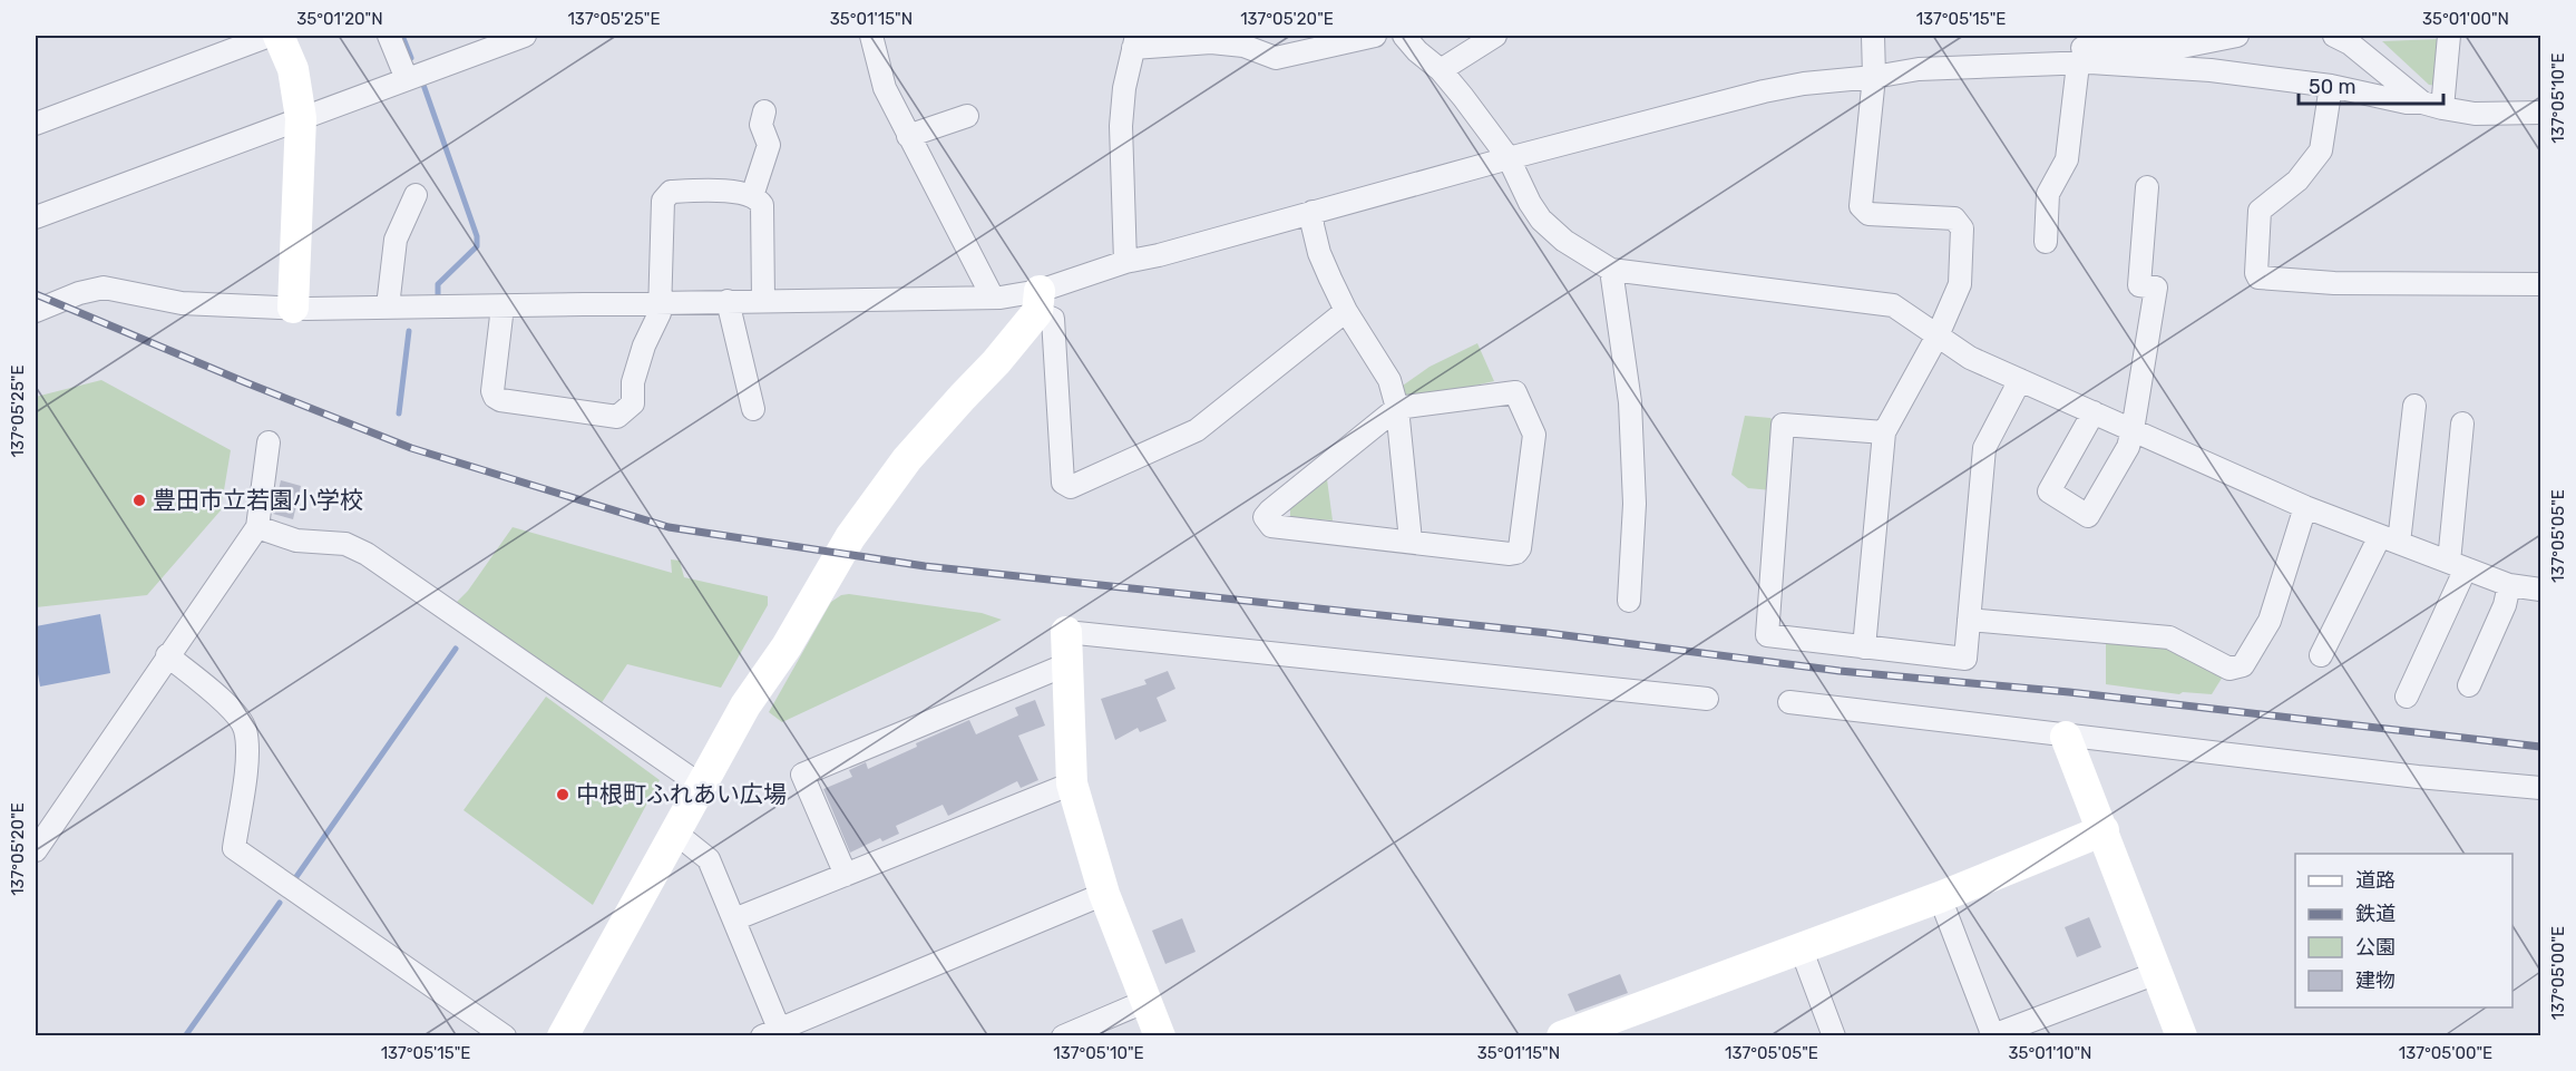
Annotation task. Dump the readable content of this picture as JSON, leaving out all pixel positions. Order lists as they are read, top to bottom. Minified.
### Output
{"places":["豊田市立若園小学校","中根町ふれあい広場"],"legend":["道路","鉄道","公園","建物"],"scale_bar":"50 m","coordinates":["35°01'20\"N","137°05'25\"E","35°01'15\"N","137°05'20\"E","137°05'15\"E","35°01'00\"N","137°05'10\"E","137°05'05\"E","137°05'00\"E","35°01'10\"N"]}
